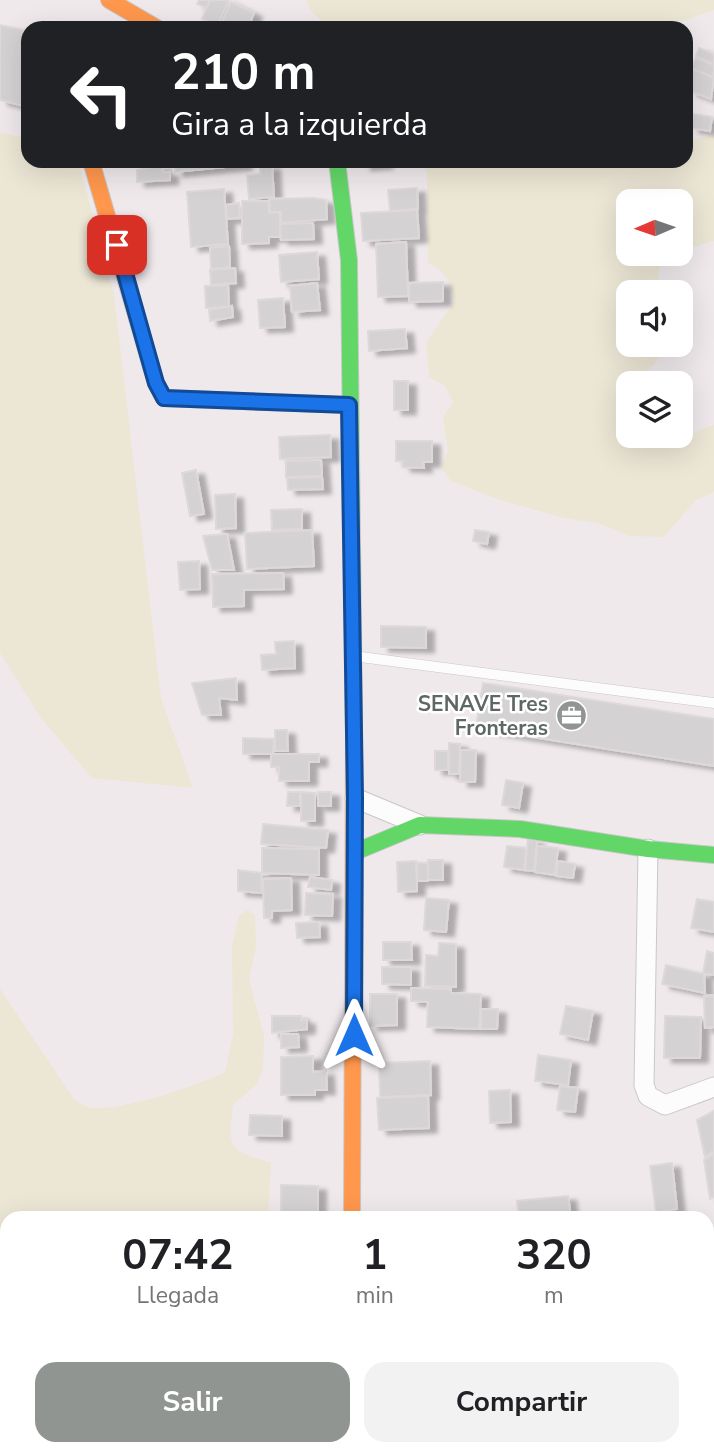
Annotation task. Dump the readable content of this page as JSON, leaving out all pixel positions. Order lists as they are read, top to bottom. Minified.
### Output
{"places":{"office":["SENAVE Tres Fronteras"]},"north":"left","page":{"turn":["210 m","Gira a la izquierda"],"eta":["07:42","Llegada","1","min","320","m"],"buttons":["Salir","Compartir"]}}
